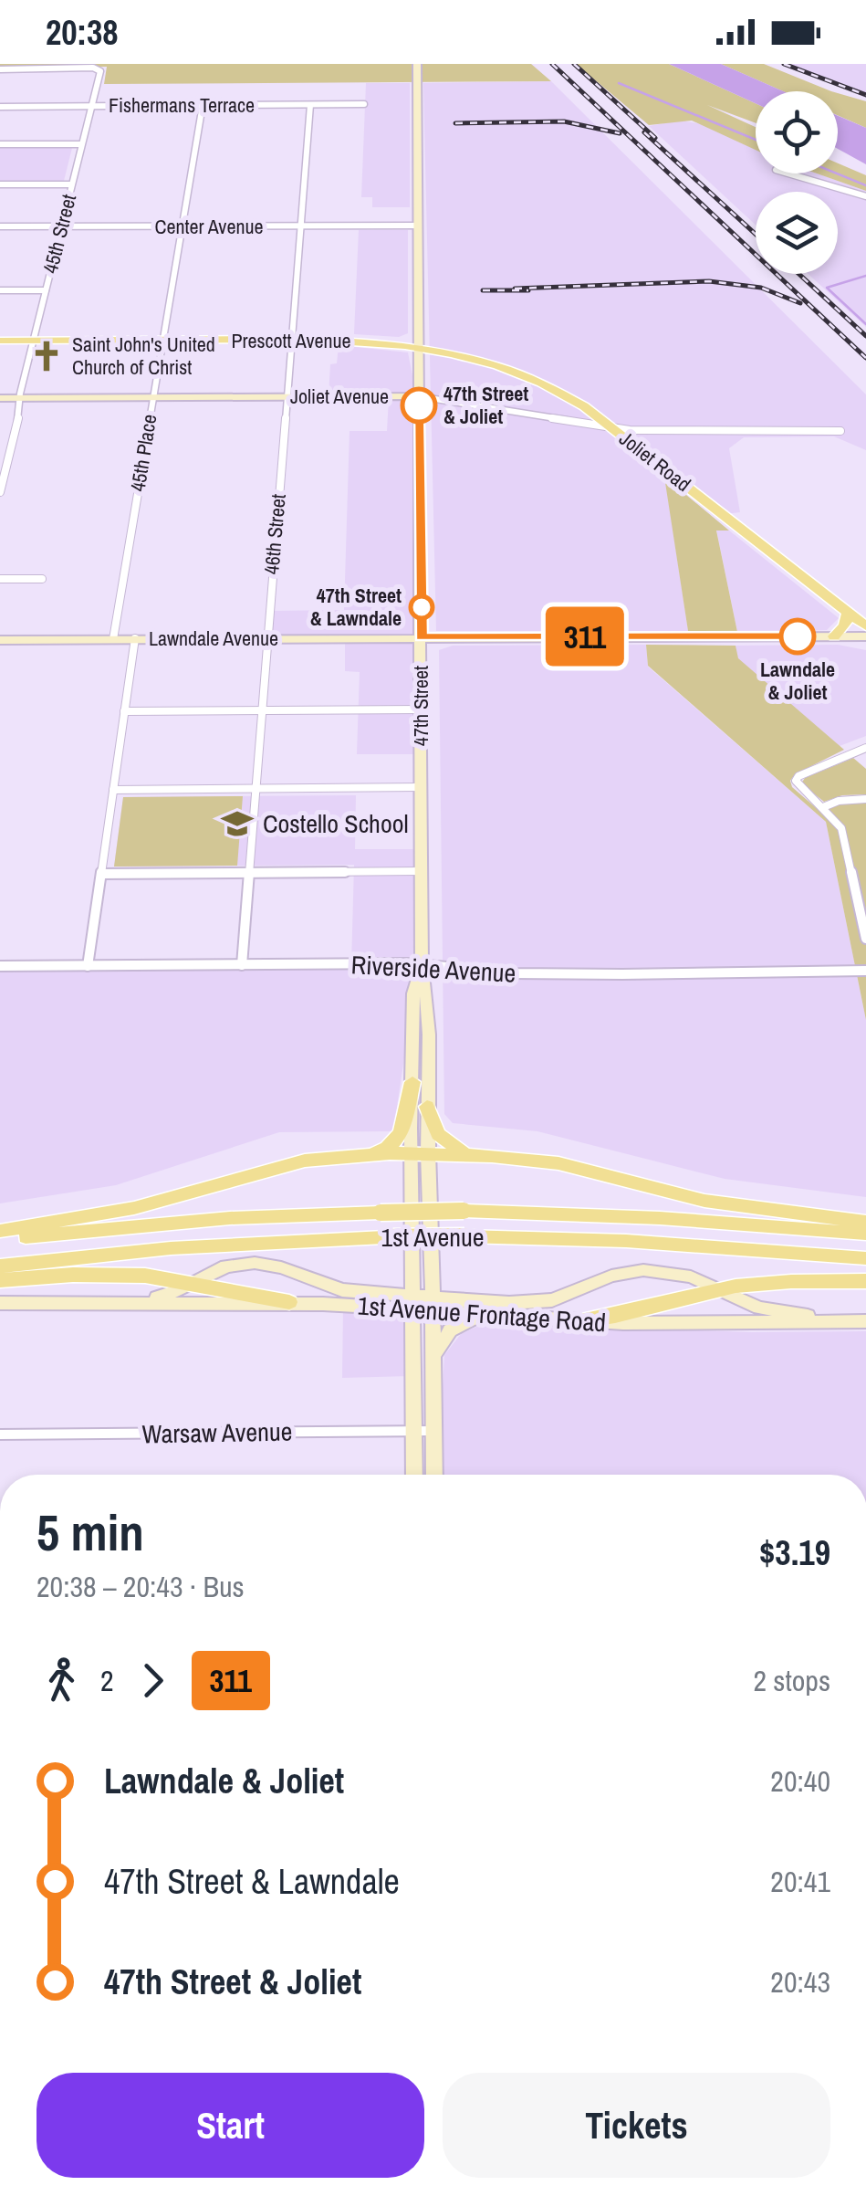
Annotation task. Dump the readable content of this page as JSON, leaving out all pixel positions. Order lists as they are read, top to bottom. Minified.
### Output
{"streets":{"main road":["Prescott Avenue","Joliet Avenue","Joliet Road","Lawndale Avenue","47th Street","1st Avenue","1st Avenue Frontage Road"],"street":["Fishermans Terrace","Center Avenue","45th Street","45th Place","46th Street","Riverside Avenue","Warsaw Avenue"]},"crossings":[["Fishermans Terrace","45th Street"],["Fishermans Terrace","45th Place"],["Fishermans Terrace","46th Street"],["Center Avenue","45th Street"],["Center Avenue","45th Place"],["Center Avenue","46th Street"],["Center Avenue","47th Street"],["45th Street","Prescott Avenue"],["45th Street","Joliet Avenue"],["Prescott Avenue","45th Place"],["Prescott Avenue","Joliet Road"],["Prescott Avenue","46th Street"],["Prescott Avenue","47th Street"],["Joliet Avenue","45th Place"],["Joliet Avenue","Joliet Road"],["Joliet Avenue","46th Street"],["Joliet Avenue","47th Street"],["45th Place","Lawndale Avenue"],["Joliet Road","47th Street"],["46th Street","Lawndale Avenue"],["46th Street","Riverside Avenue"],["Lawndale Avenue","47th Street"],["47th Street","Riverside Avenue"],["47th Street","1st Avenue Frontage Road"],["47th Street","Warsaw Avenue"]],"places":{"church":["Saint John's United Church of Christ"],"other":["47th Street & Joliet","47th Street & Lawndale","Lawndale & Joliet"],"school or university":["Costello School"]},"lines":["bus line 311"],"page":{"status":"20:38","on_map":"311","heading":["5 min","20:38 – 20:43 · Bus","$3.19"],"legs":["2","311","2 stops"],"list":[{"name":"Lawndale & Joliet","value":"20:40"},{"name":"47th Street & Lawndale","value":"20:41"},{"name":"47th Street & Joliet","value":"20:43"}],"buttons":["Start","Tickets"]}}
